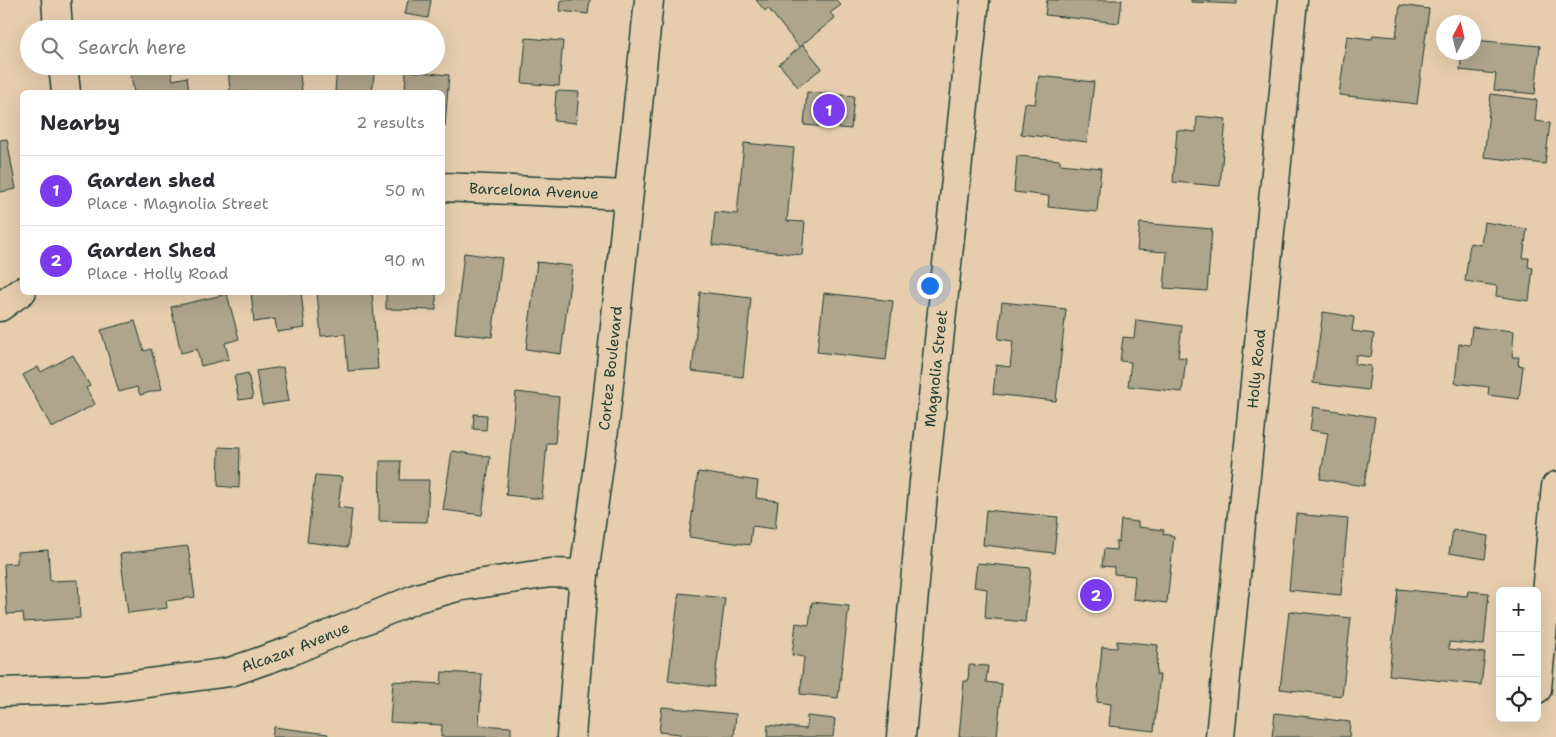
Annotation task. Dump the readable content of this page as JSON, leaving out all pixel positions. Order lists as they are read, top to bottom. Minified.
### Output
{"streets":{"street":["Barcelona Avenue","Magnolia Street","Holly Road","Cortez Boulevard","Alcazar Avenue"]},"crossings":[["Barcelona Avenue","Cortez Boulevard"],["Cortez Boulevard","Alcazar Avenue"]],"north":"top","page":{"search":"Search here","heading":["Nearby","2 results"],"pins":["1","2"],"list":[{"mark":"1","name":"Garden shed","note":"Place · Magnolia Street","value":"50 m"},{"mark":"2","name":"Garden Shed","note":"Place · Holly Road","value":"90 m"}],"map_buttons":["+","−"]}}
